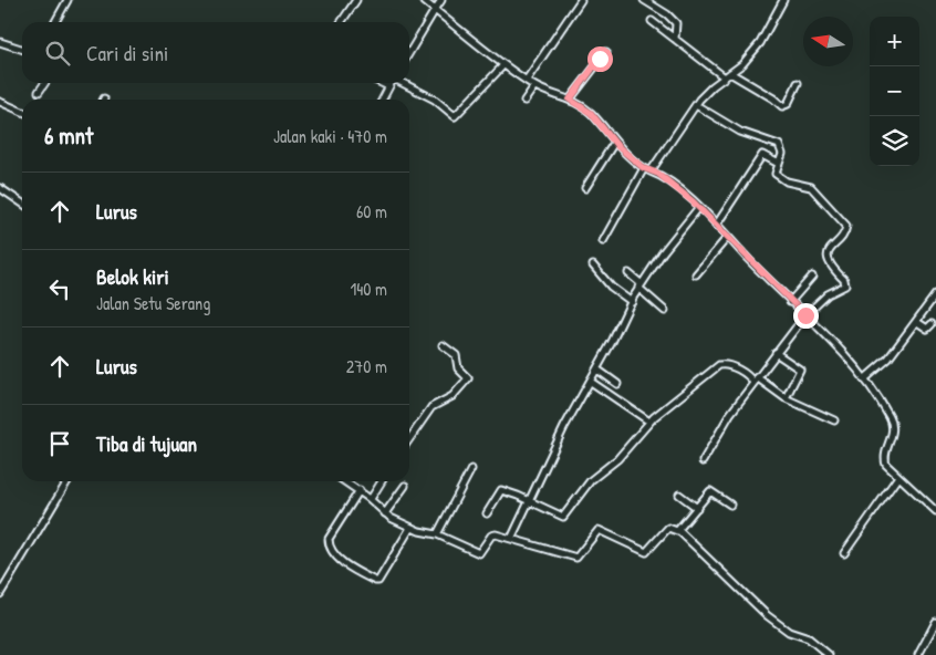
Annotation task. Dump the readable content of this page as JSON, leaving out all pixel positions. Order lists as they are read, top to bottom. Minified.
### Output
{"north":"left","page":{"map_buttons":["+","−"],"search":"Cari di sini","heading":["6 mnt","Jalan kaki · 470 m"],"list":[["Lurus","60 m"],["Belok kiri","Jalan Setu Serang","140 m"],["Lurus","270 m"],"Tiba di tujuan"]}}
